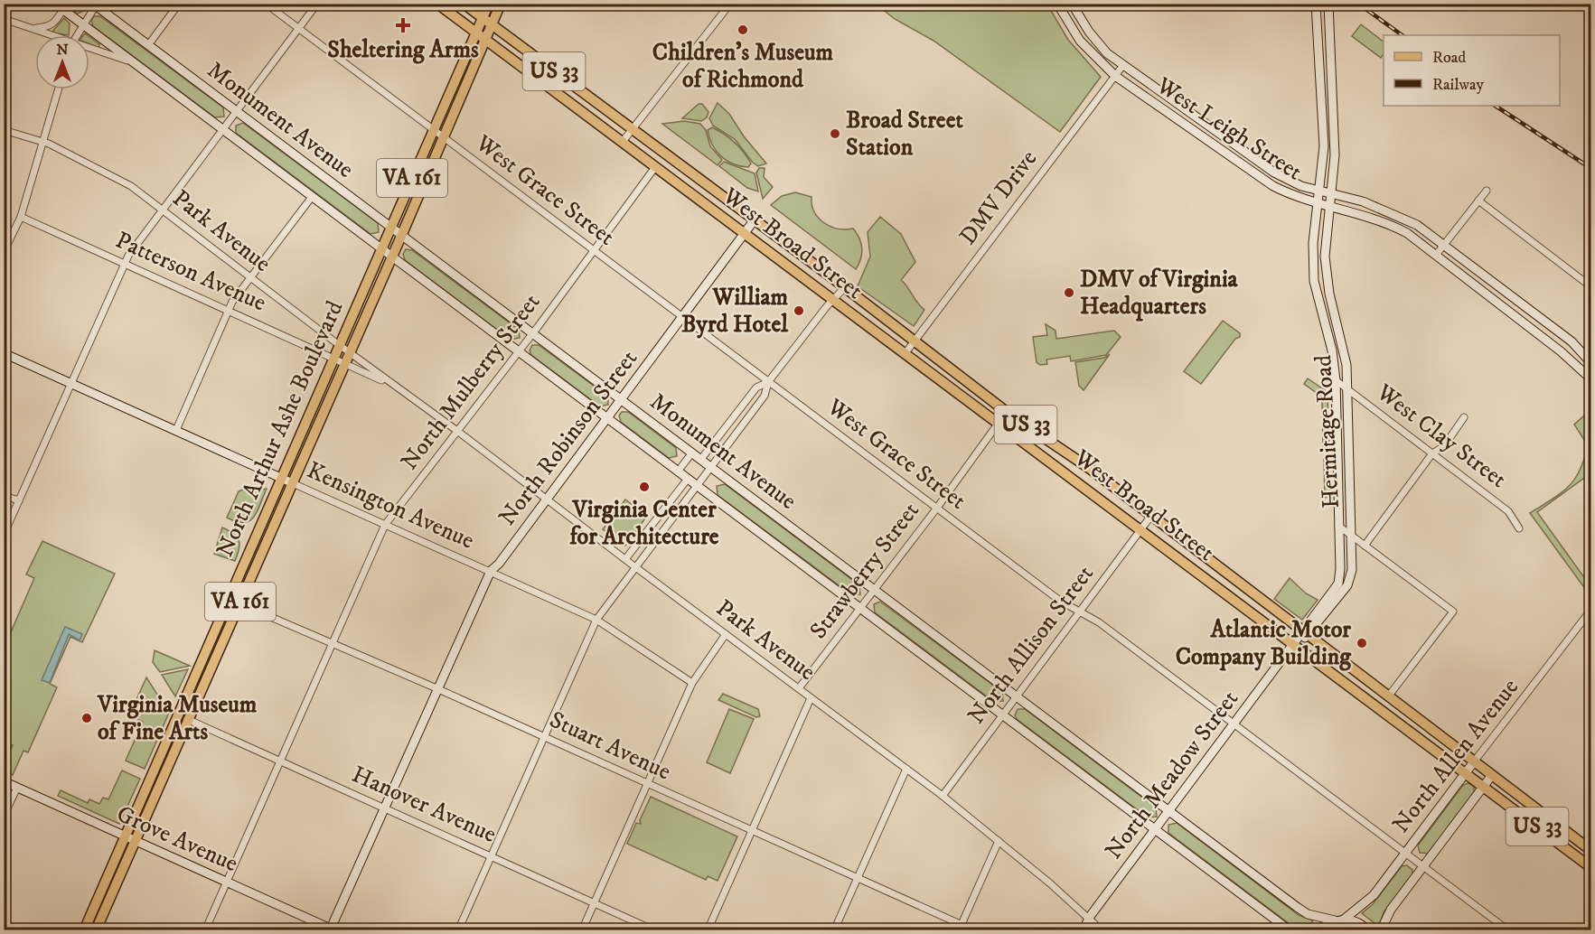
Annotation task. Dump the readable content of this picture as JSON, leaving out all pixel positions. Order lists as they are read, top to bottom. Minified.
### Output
{"streets":{"main road":["US 33","VA 161","West Broad Street","North Arthur Ashe Boulevard"],"street":["Monument Avenue","West Leigh Street","West Grace Street","DMV Drive","Park Avenue","Patterson Avenue","North Mulberry Street","Hermitage Road","West Clay Street","North Robinson Street","Kensington Avenue","Strawberry Street","North Allison Street","Stuart Avenue","North Allen Avenue","North Meadow Street","Hanover Avenue","Grove Avenue"]},"crossings":[["Monument Avenue","North Mulberry Street"],["Monument Avenue","North Arthur Ashe Boulevard"],["Monument Avenue","North Robinson Street"],["Monument Avenue","Strawberry Street"],["Monument Avenue","North Allison Street"],["Monument Avenue","North Meadow Street"],["West Leigh Street","DMV Drive"],["West Leigh Street","Hermitage Road"],["West Grace Street","North Mulberry Street"],["West Grace Street","North Arthur Ashe Boulevard"],["West Grace Street","North Robinson Street"],["West Grace Street","Strawberry Street"],["West Grace Street","North Allison Street"],["West Grace Street","North Allen Avenue"],["West Grace Street","North Meadow Street"],["DMV Drive","West Broad Street"],["Park Avenue","Patterson Avenue"],["Park Avenue","North Mulberry Street"],["Park Avenue","North Arthur Ashe Boulevard"],["Park Avenue","North Robinson Street"],["Park Avenue","Strawberry Street"],["Park Avenue","North Allison Street"],["Park Avenue","North Meadow Street"],["West Broad Street","North Mulberry Street"],["West Broad Street","North Arthur Ashe Boulevard"],["West Broad Street","North Robinson Street"],["West Broad Street","Strawberry Street"],["West Broad Street","North Allison Street"],["West Broad Street","North Allen Avenue"],["West Broad Street","North Meadow Street"],["Patterson Avenue","North Arthur Ashe Boulevard"],["North Mulberry Street","Kensington Avenue"],["North Mulberry Street","Stuart Avenue"],["North Mulberry Street","Hanover Avenue"],["North Mulberry Street","Grove Avenue"],["North Arthur Ashe Boulevard","Kensington Avenue"],["North Arthur Ashe Boulevard","Stuart Avenue"],["North Arthur Ashe Boulevard","Hanover Avenue"],["North Arthur Ashe Boulevard","Grove Avenue"],["Hermitage Road","West Clay Street"],["Hermitage Road","North Meadow Street"],["North Robinson Street","Kensington Avenue"],["North Robinson Street","Stuart Avenue"],["North Robinson Street","Hanover Avenue"],["North Robinson Street","Grove Avenue"]],"places":{"health":["Sheltering Arms"],"other":["Children's Museum of Richmond","Broad Street Station","DMV of Virginia Headquarters","William Byrd Hotel","Virginia Center for Architecture","Atlantic Motor Company Building","Virginia Museum of Fine Arts"]},"legend":["Road","Railway"],"north":"top"}
